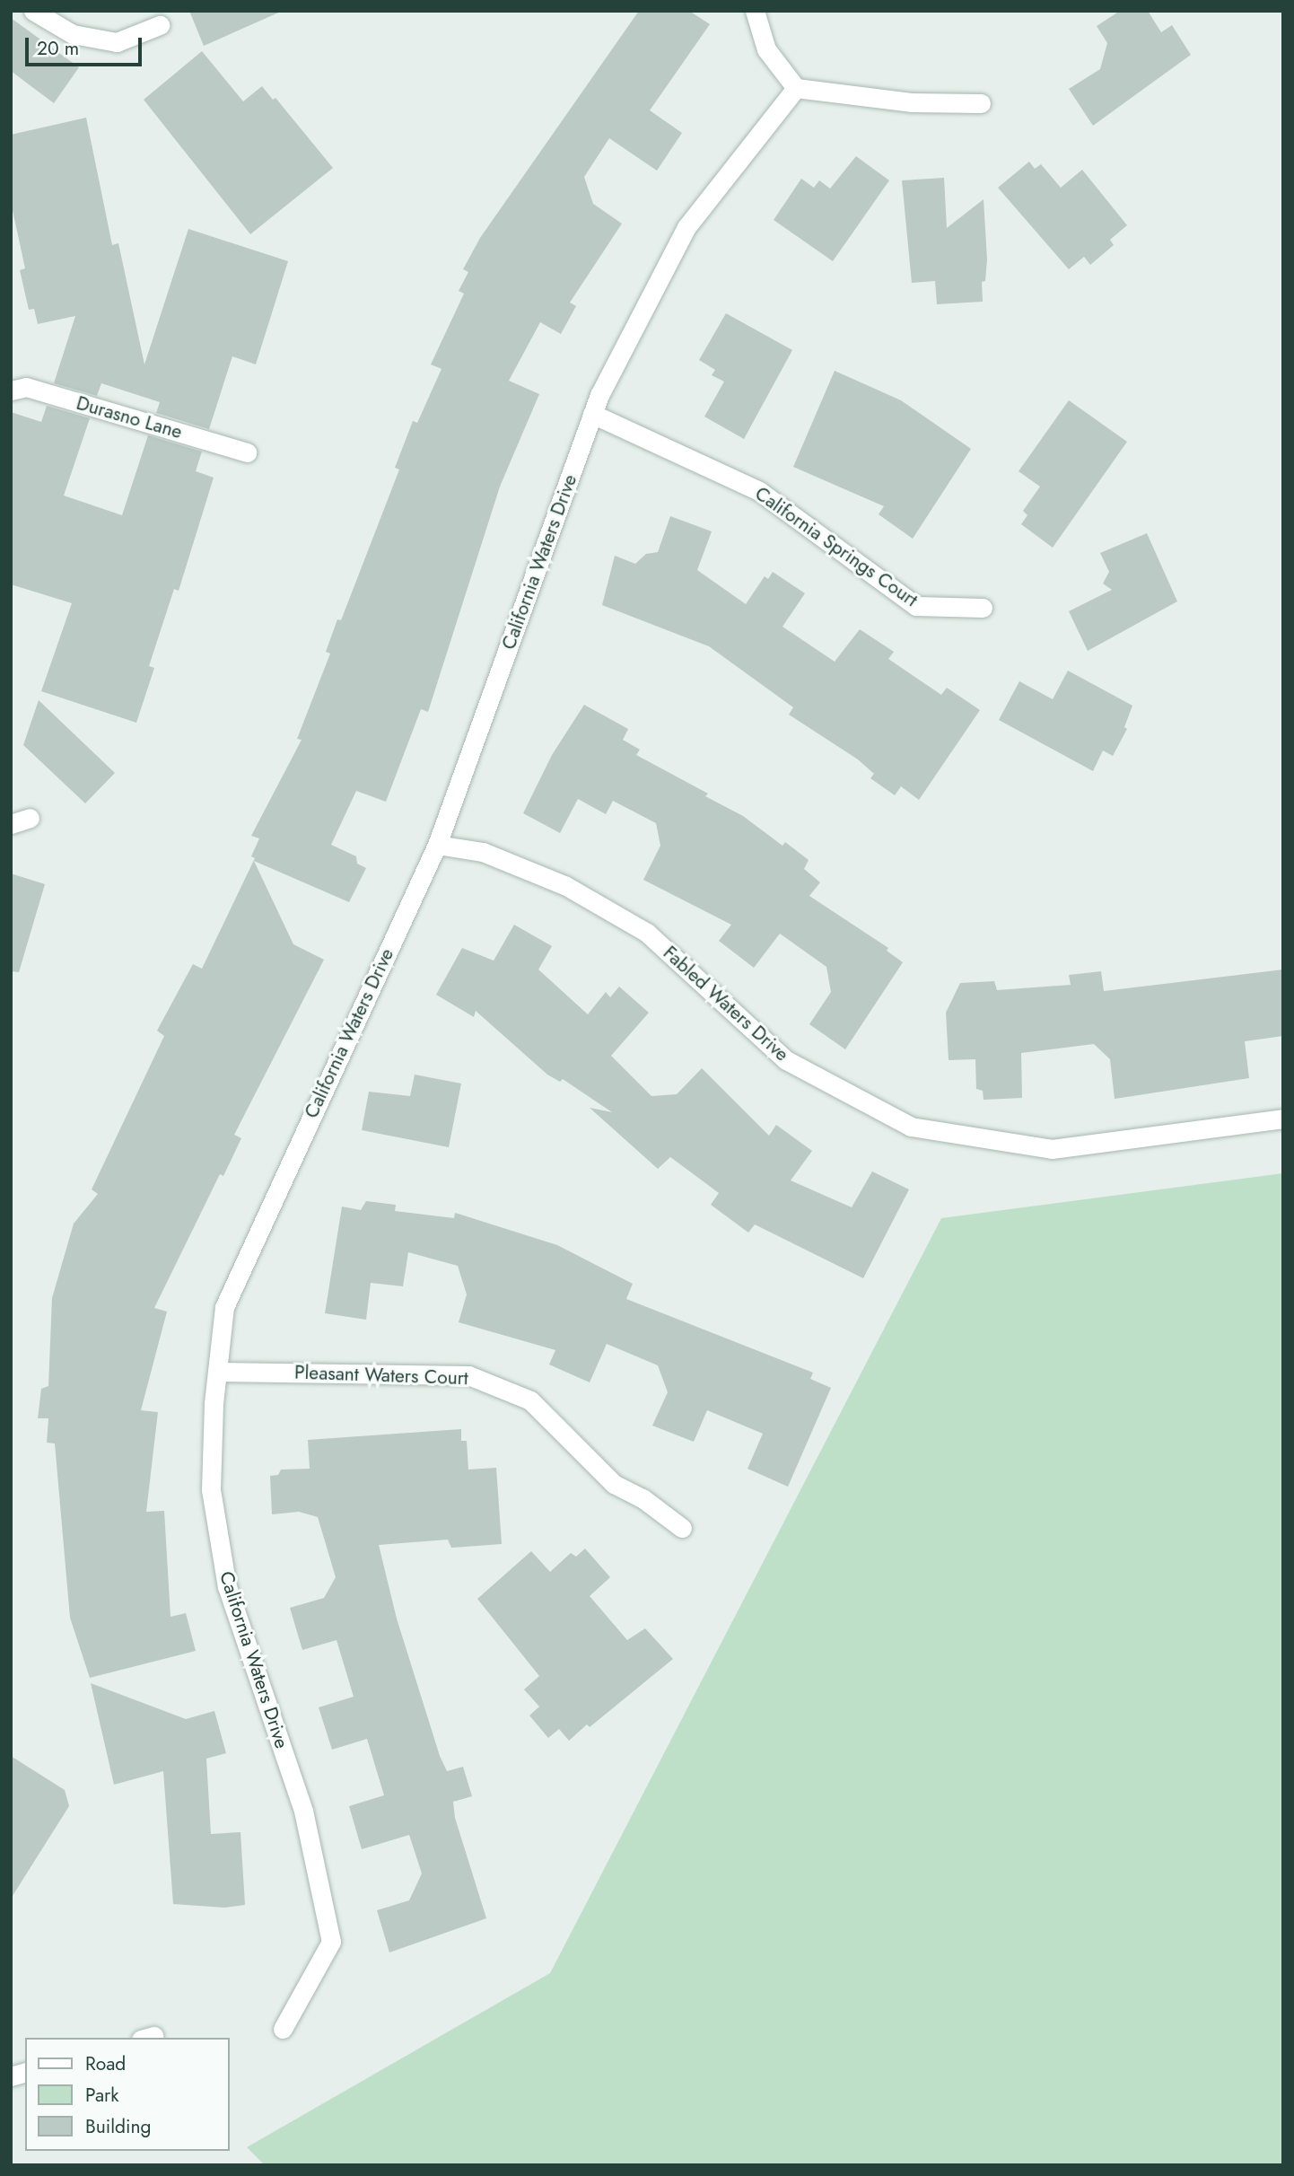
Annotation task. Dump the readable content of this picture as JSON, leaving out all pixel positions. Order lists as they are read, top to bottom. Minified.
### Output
{"streets":{"street":["Durasno Lane","California Springs Court","California Waters Drive","Fabled Waters Drive","Pleasant Waters Court"]},"crossings":[["California Springs Court","California Waters Drive"],["California Waters Drive","Fabled Waters Drive"],["California Waters Drive","Pleasant Waters Court"]],"legend":["Road","Park","Building"],"scale_bar":"20 m"}
